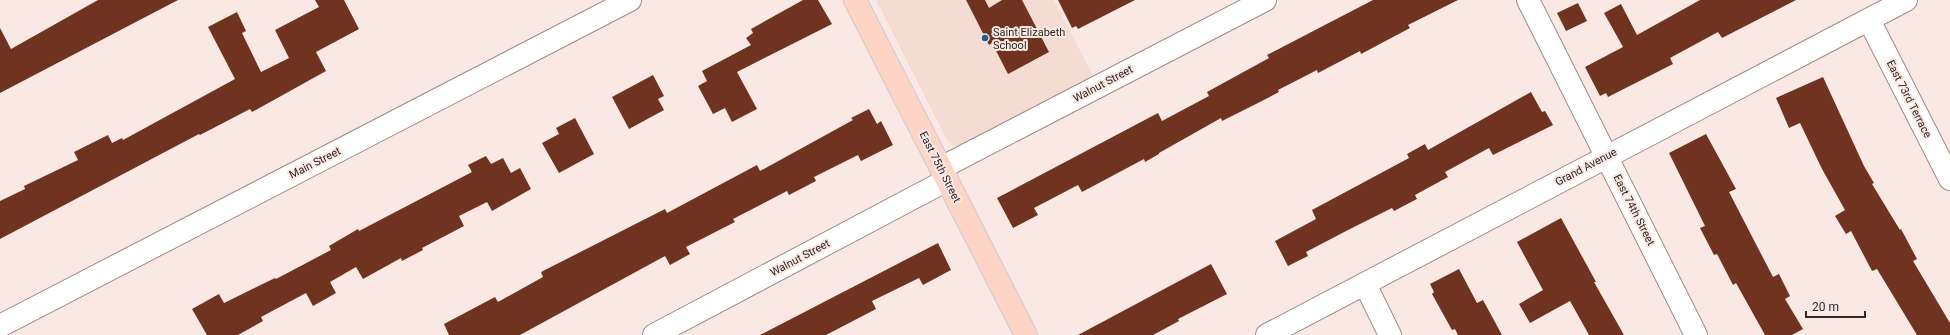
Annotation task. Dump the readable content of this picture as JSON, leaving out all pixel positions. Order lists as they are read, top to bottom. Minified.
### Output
{"streets":{"main road":["East 75th Street"],"street":["Walnut Street","East 73rd Terrace","Main Street","Grand Avenue","East 74th Street"]},"crossings":[["Walnut Street","East 75th Street"],["East 73rd Terrace","Grand Avenue"],["Grand Avenue","East 74th Street"]],"places":["Saint Elizabeth School"],"scale_bar":"20 m"}
